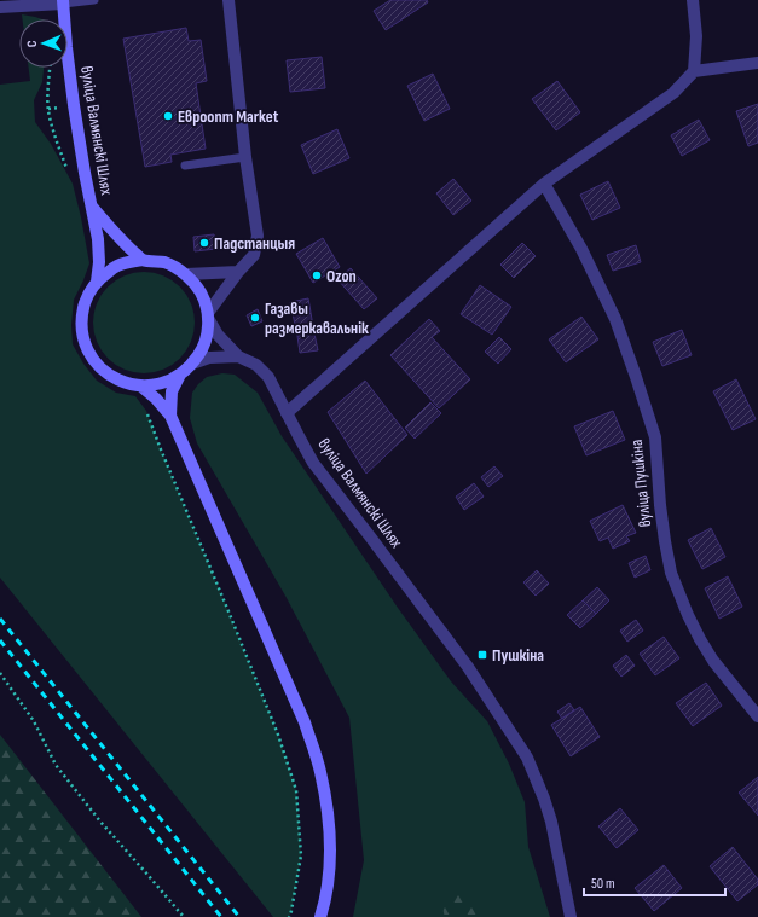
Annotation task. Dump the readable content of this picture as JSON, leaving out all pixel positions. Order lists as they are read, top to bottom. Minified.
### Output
{"streets":{"main road":["вуліца Валмянскі Шлях"],"street":["вуліца Пушкіна"]},"places":{"other":["Евроопт Market","Падстанцыя","Ozon","Газавы размеркавальнік"],"transit":["Пушкіна"]},"scale_bar":"50 m","north":"left"}
